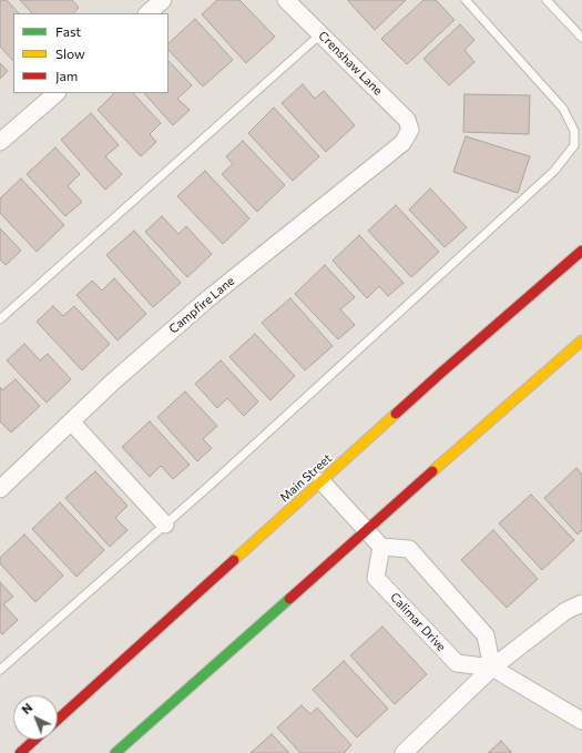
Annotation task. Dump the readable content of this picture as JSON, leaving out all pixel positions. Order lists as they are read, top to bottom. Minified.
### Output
{"streets":{"main road":["Main Street"],"street":["Crenshaw Lane","Campfire Lane","Calimar Drive"]},"crossings":[["Crenshaw Lane","Campfire Lane"]],"legend":["Fast","Slow","Jam"],"north":"top left"}
